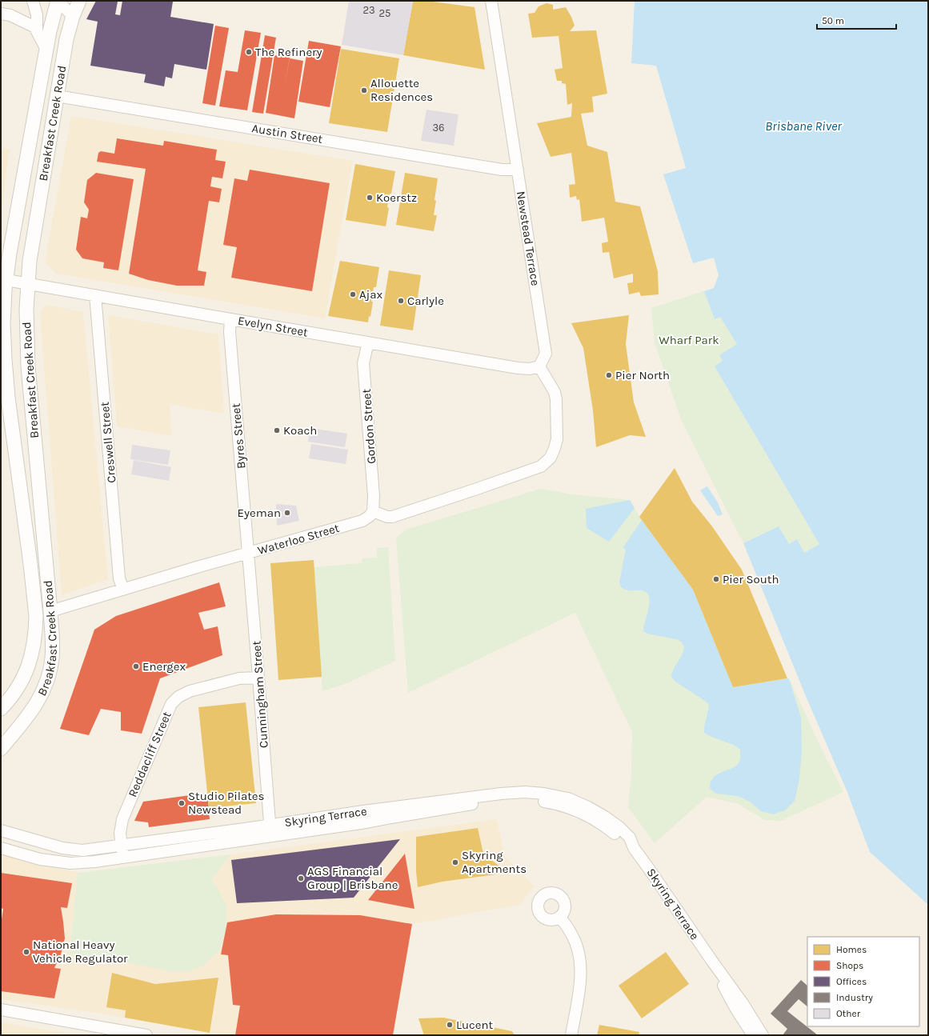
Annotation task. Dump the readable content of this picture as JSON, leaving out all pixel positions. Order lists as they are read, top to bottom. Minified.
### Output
{"streets":{"main road":["Breakfast Creek Road"],"street":["Austin Street","Newstead Terrace","Evelyn Street","Gordon Street","Byres Street","Creswell Street","Waterloo Street","Cunningham Street","Reddacliff Street","Skyring Terrace"]},"crossings":[["Breakfast Creek Road","Austin Street"],["Breakfast Creek Road","Evelyn Street"],["Breakfast Creek Road","Waterloo Street"],["Austin Street","Newstead Terrace"],["Newstead Terrace","Evelyn Street"],["Evelyn Street","Gordon Street"],["Evelyn Street","Byres Street"],["Evelyn Street","Creswell Street"],["Gordon Street","Waterloo Street"],["Byres Street","Waterloo Street"],["Byres Street","Cunningham Street"],["Creswell Street","Waterloo Street"],["Waterloo Street","Cunningham Street"],["Cunningham Street","Reddacliff Street"],["Cunningham Street","Skyring Terrace"],["Reddacliff Street","Skyring Terrace"]],"water":["Brisbane River"],"parks":["Wharf Park"],"places":["The Refinery","Allouette Residences","Koerstz","Ajax","Carlyle","Pier North","Koach","Eyeman","Pier South","Energex","Studio Pilates Newstead","Skyring Apartments","AGS Financial Group | Brisbane","National Heavy Vehicle Regulator","Lucent"],"house_numbers":["23","25","36"],"legend":["Homes","Shops","Offices","Industry","Other"],"scale_bar":"50 m"}
